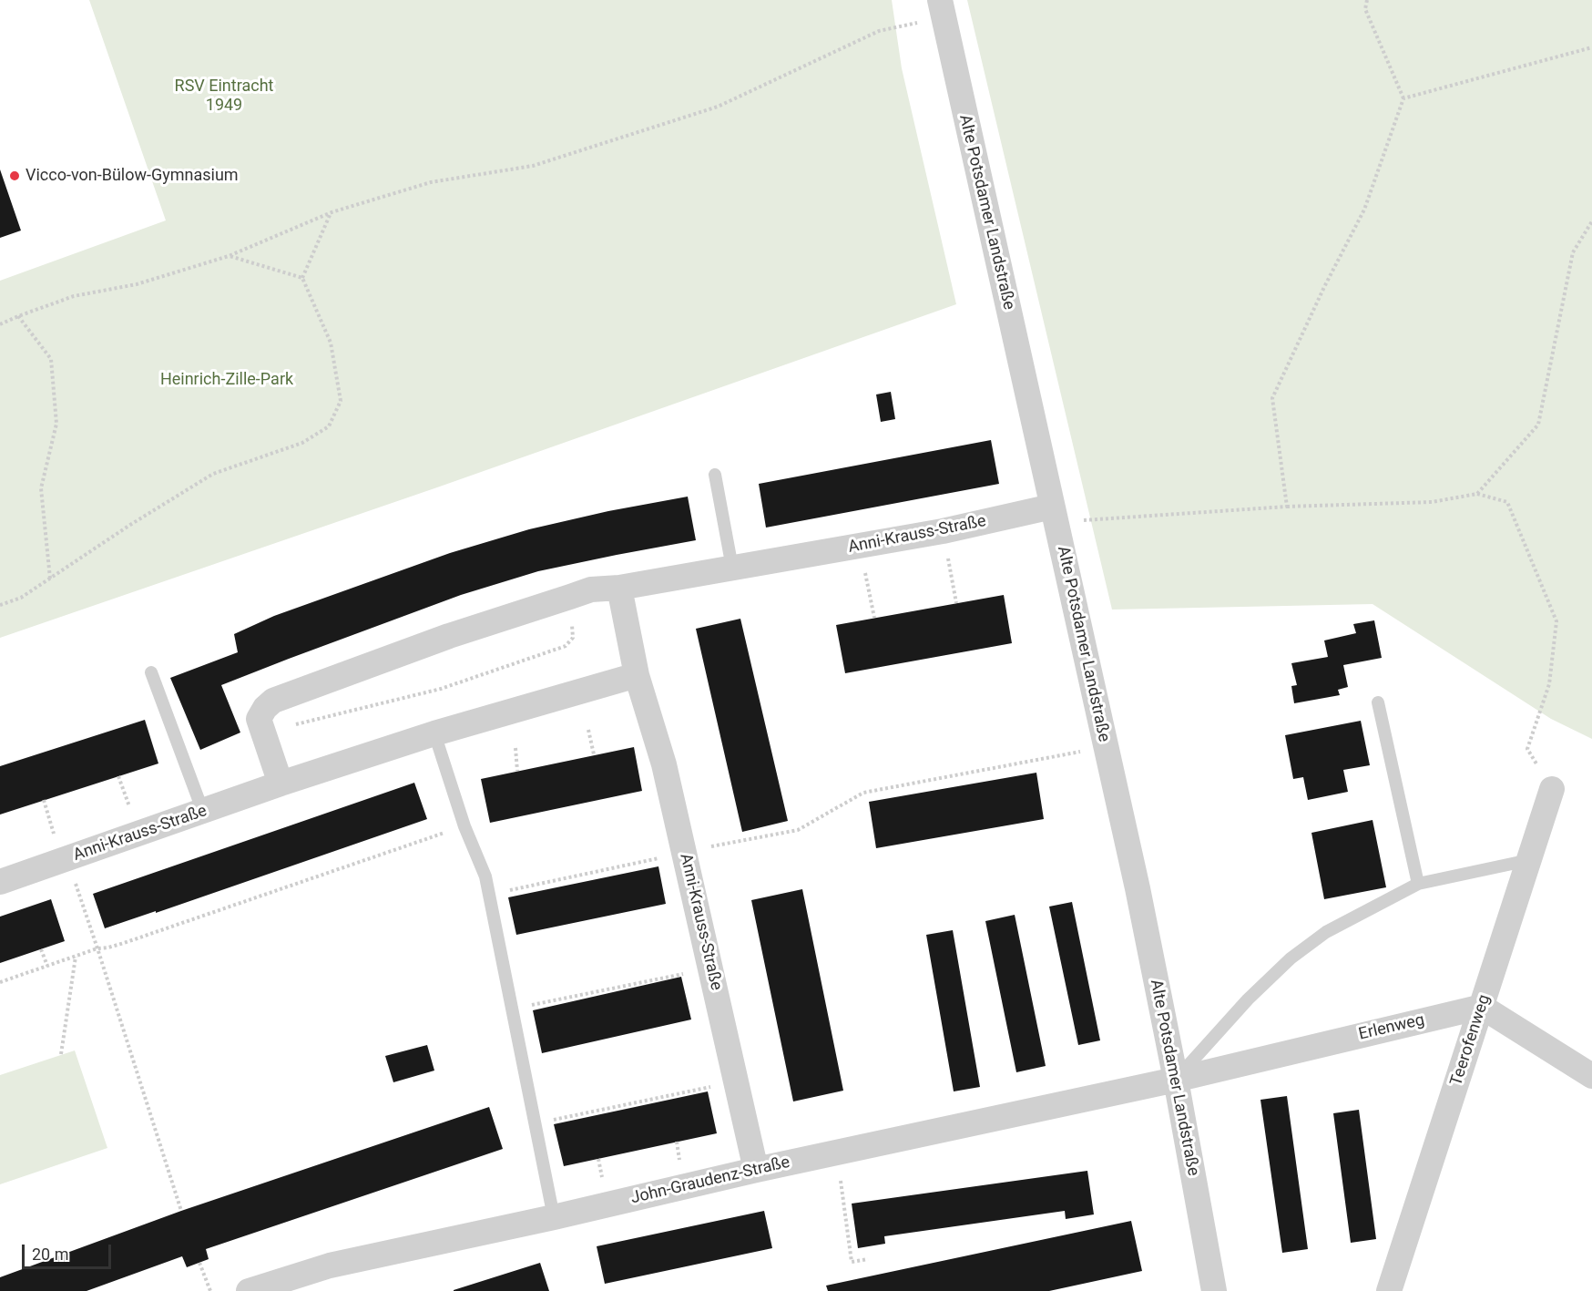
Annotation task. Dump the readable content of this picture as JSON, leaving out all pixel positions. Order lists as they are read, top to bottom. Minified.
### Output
{"streets":{"street":["Alte Potsdamer Landstraße","Anni-Krauss-Straße","Erlenweg","Teerofenweg","John-Graudenz-Straße"]},"crossings":[["Alte Potsdamer Landstraße","Anni-Krauss-Straße"],["Alte Potsdamer Landstraße","Erlenweg"],["Alte Potsdamer Landstraße","John-Graudenz-Straße"],["Anni-Krauss-Straße","John-Graudenz-Straße"],["Erlenweg","Teerofenweg"],["Erlenweg","John-Graudenz-Straße"]],"parks":["RSV Eintracht 1949","Heinrich-Zille-Park"],"places":["Vicco-von-Bülow-Gymnasium"],"scale_bar":"20 m"}
